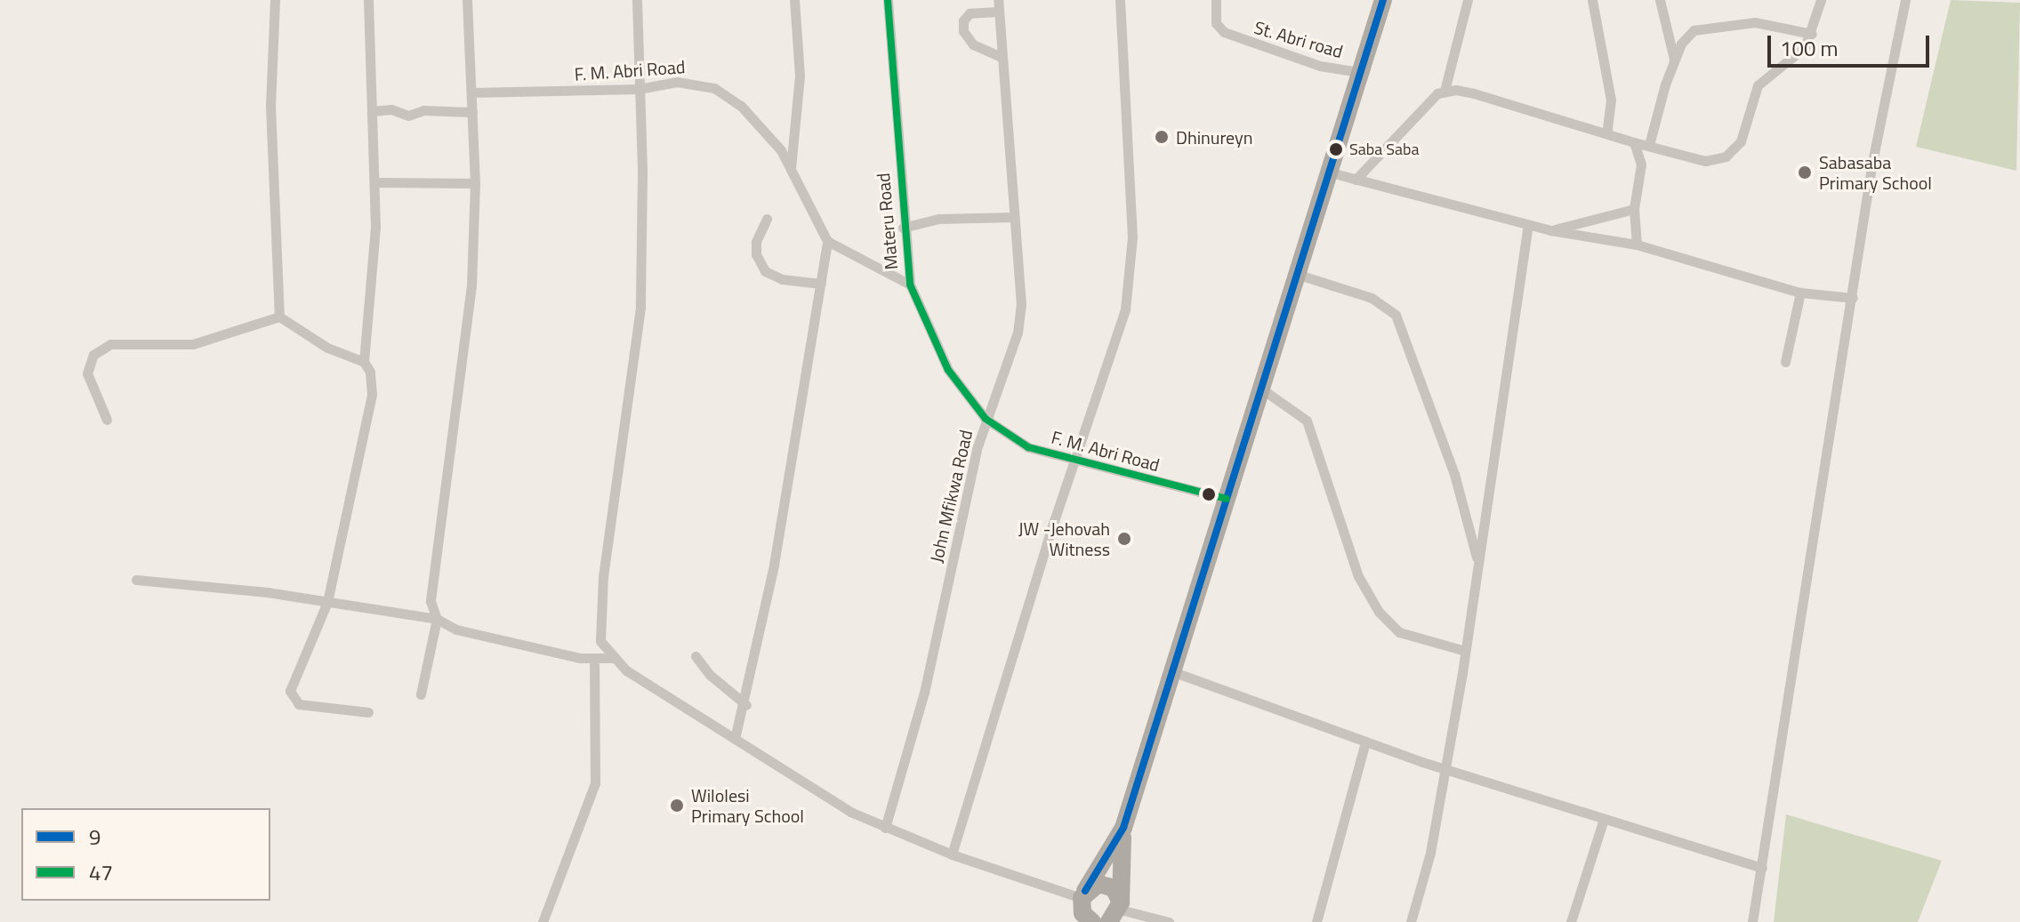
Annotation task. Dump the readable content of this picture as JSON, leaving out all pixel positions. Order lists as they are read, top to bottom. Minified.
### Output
{"streets":{"street":["St. Abri road","F. M. Abri Road","Materu Road","John Mfikwa Road"]},"crossings":[["F. M. Abri Road","Materu Road"],["F. M. Abri Road","John Mfikwa Road"],["Materu Road","John Mfikwa Road"]],"places":["Dhinureyn","Saba Saba","Sabasaba Primary School","JW -Jehovah Witness","Wilolesi Primary School"],"lines":["transit line 9","transit line 47"],"legend":["9","47"],"scale_bar":"100 m"}
